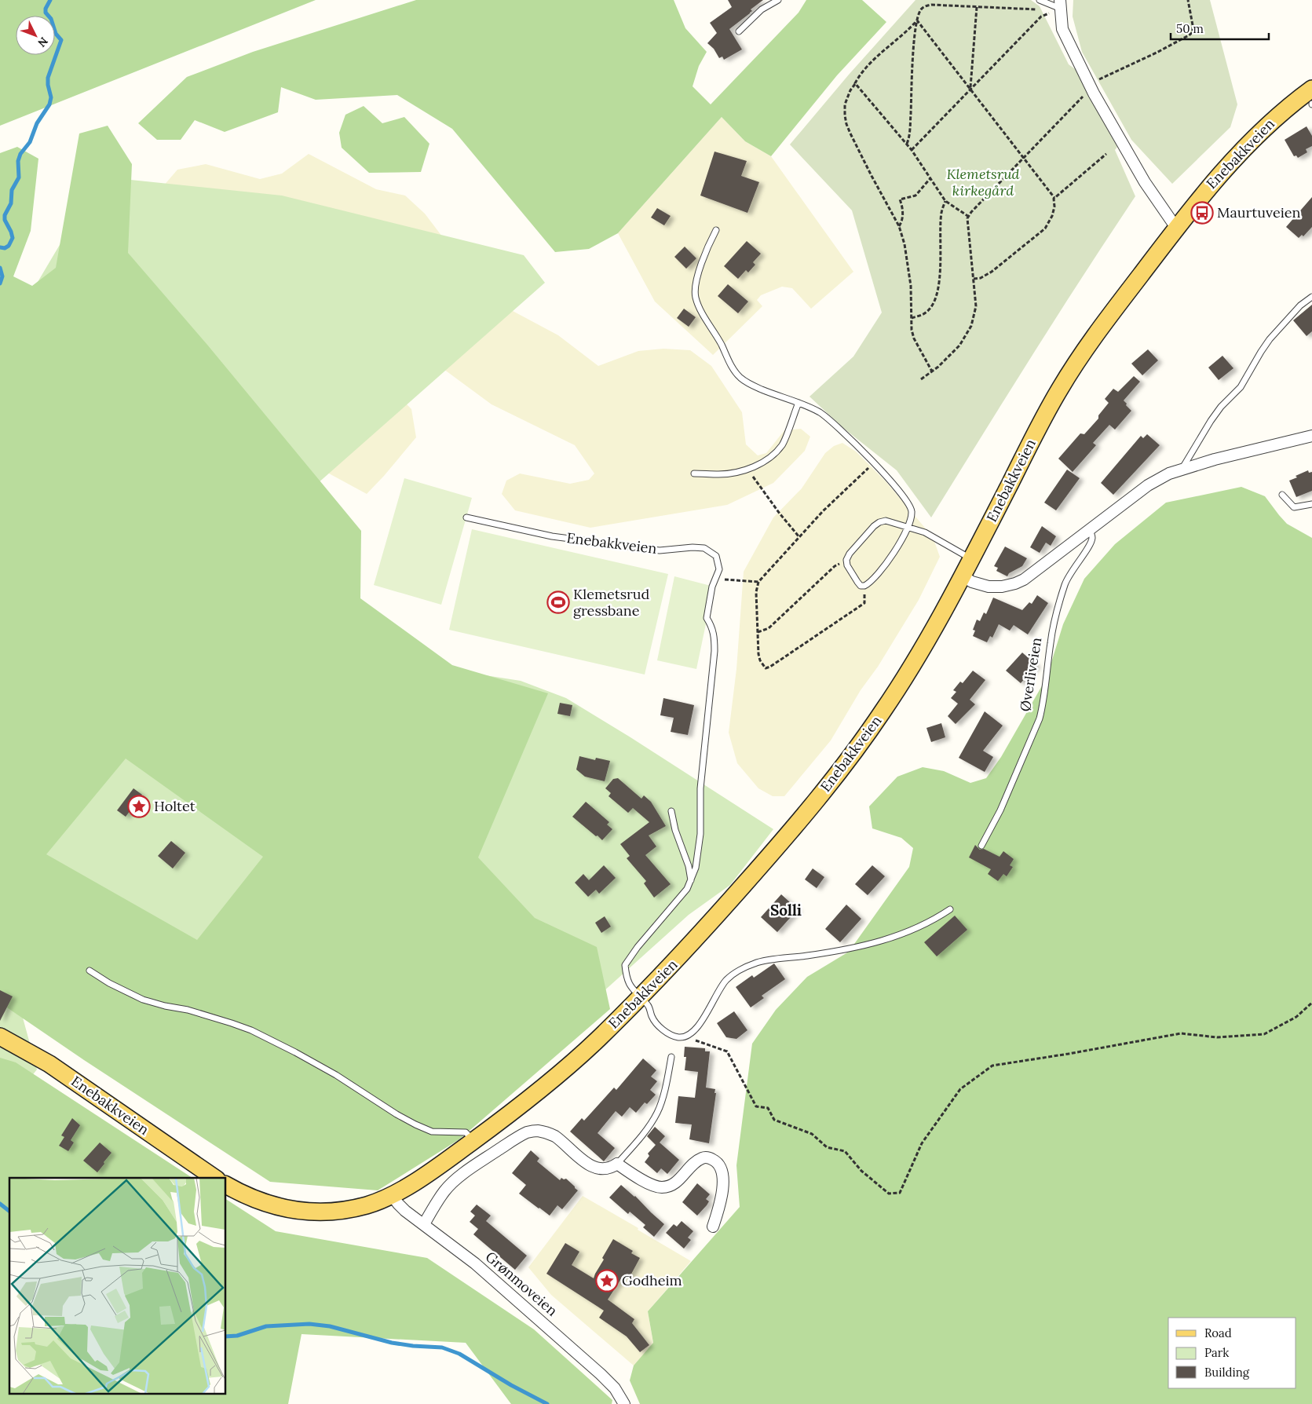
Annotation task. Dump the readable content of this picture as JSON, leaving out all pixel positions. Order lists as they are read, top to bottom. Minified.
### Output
{"streets":{"main road":["Enebakkveien"],"street":["Grønmoveien"],"lane":["Øverliveien"]},"crossings":[["Enebakkveien","Grønmoveien"]],"districts":["Solli"],"parks":["Klemetsrud kirkegård"],"places":{"bus stop":["Maurtuveien"],"sports":["Klemetsrud gressbane"],"place":["Holtet","Godheim"]},"legend":["Road","Park","Building"],"scale_bar":"50 m","north":"bottom right"}
